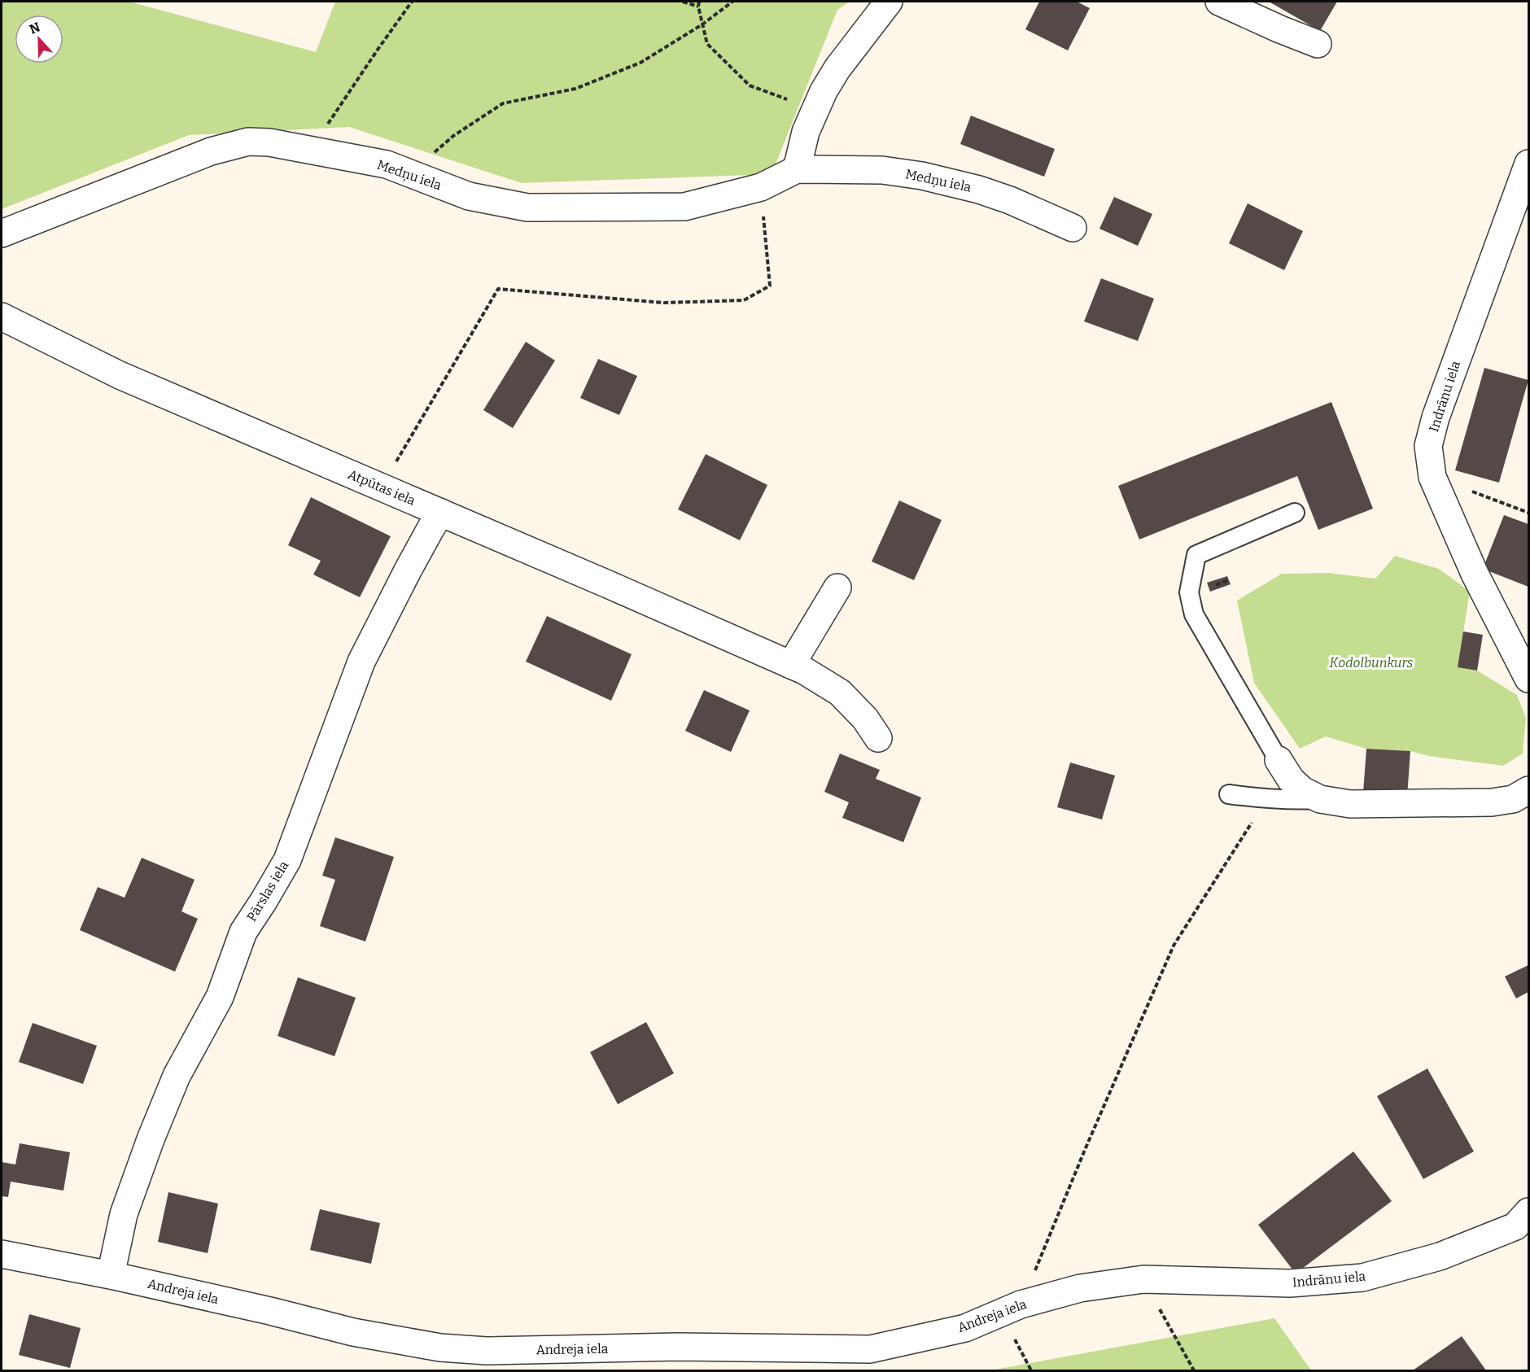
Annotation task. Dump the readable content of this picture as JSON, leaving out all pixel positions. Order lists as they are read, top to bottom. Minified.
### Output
{"streets":{"street":["Medņu iela","Indrānu iela","Atpūtas iela","Pārslas iela","Andreja iela"]},"crossings":[["Indrānu iela","Andreja iela"],["Atpūtas iela","Pārslas iela"],["Pārslas iela","Andreja iela"]],"parks":["Kodolbunkurs"],"north":"top"}
